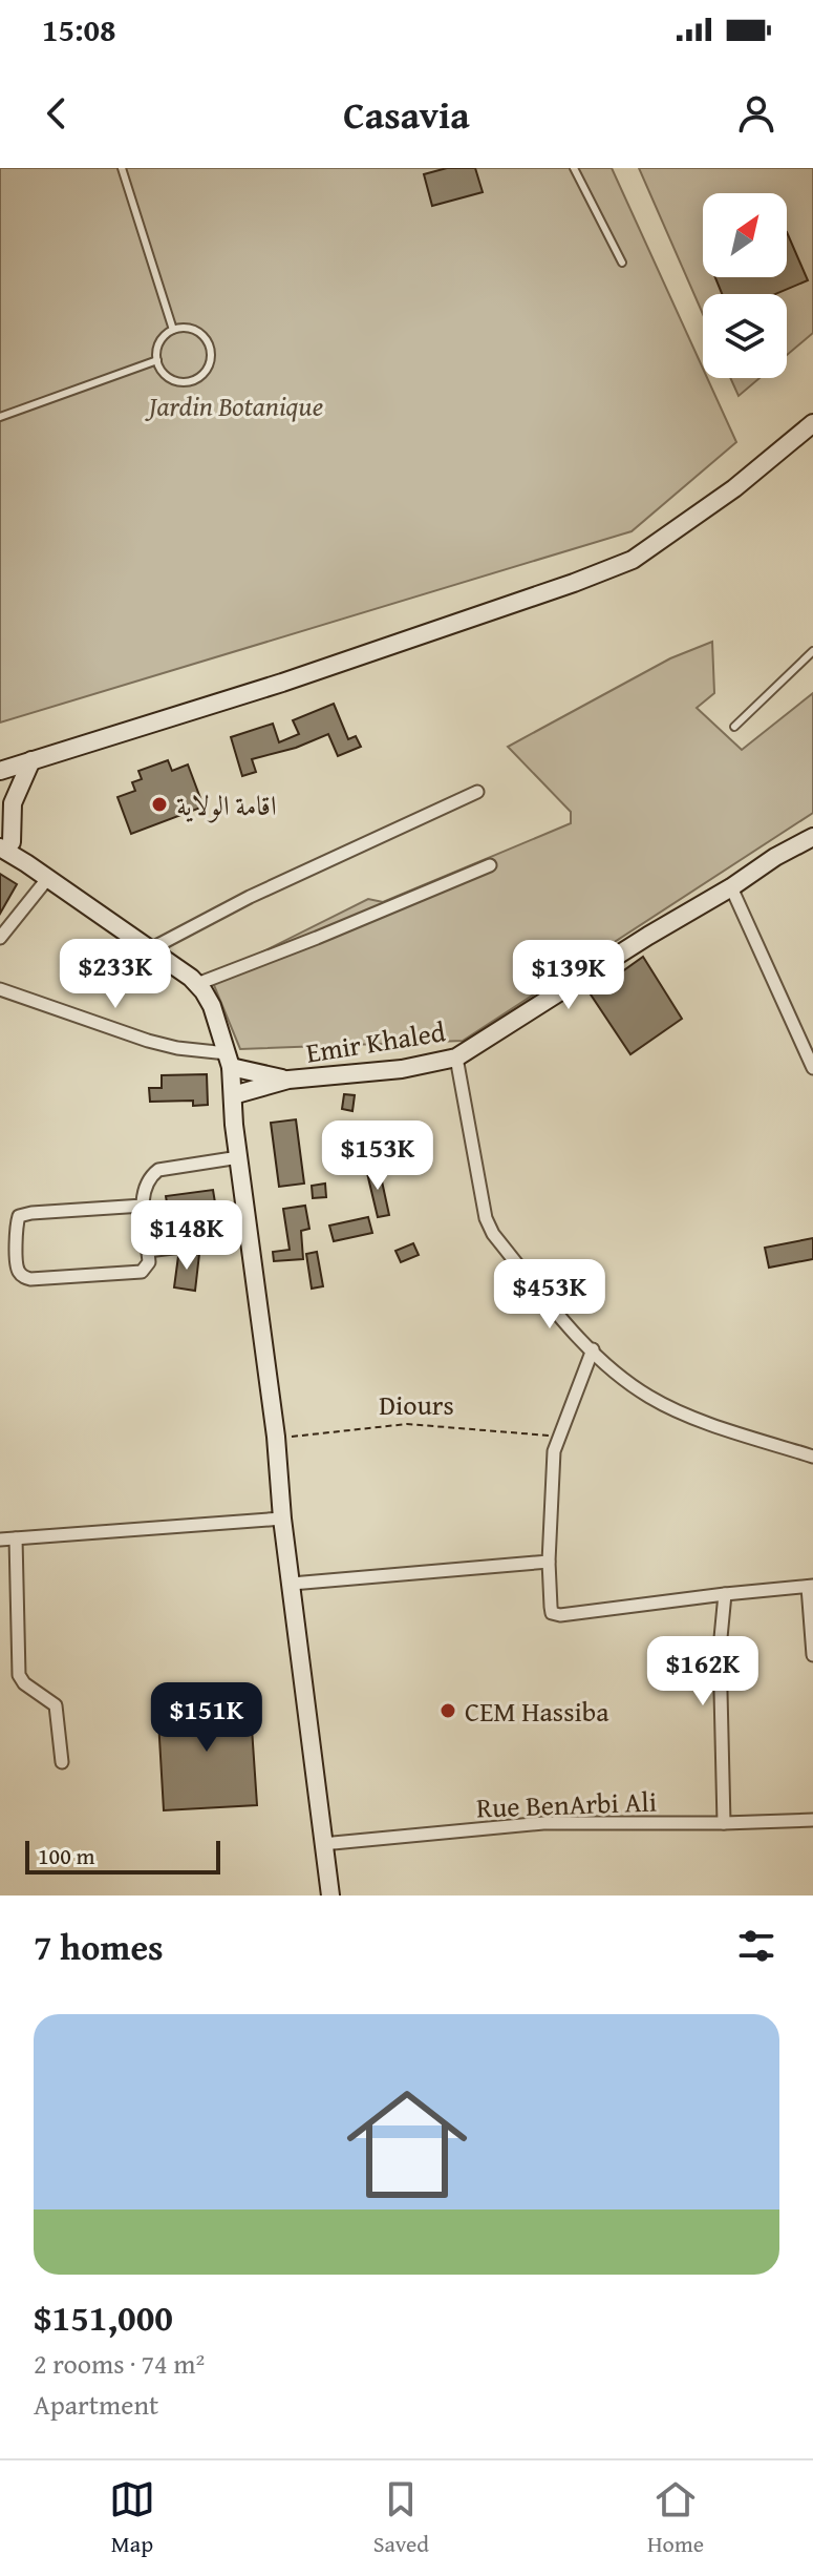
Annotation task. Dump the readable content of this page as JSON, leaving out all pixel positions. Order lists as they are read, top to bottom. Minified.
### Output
{"streets":{"street":["Emir Khaled","Rue BenArbi Ali"],"path":["Diours"]},"parks":["Jardin Botanique"],"places":["اقامة الولاية","CEM Hassiba"],"scale_bar":"100 m","north":"top right","page":{"status":"15:08","header":"Casavia","price":["$233K","$139K","$153K","$148K","$453K","$162K","$151K"],"scale":"100 m","heading":"7 homes","list":[{"name":"$151,000","note":"2 rooms · 74 m² · Apartment"}],"tabs":["Map","Saved","Home"]}}
